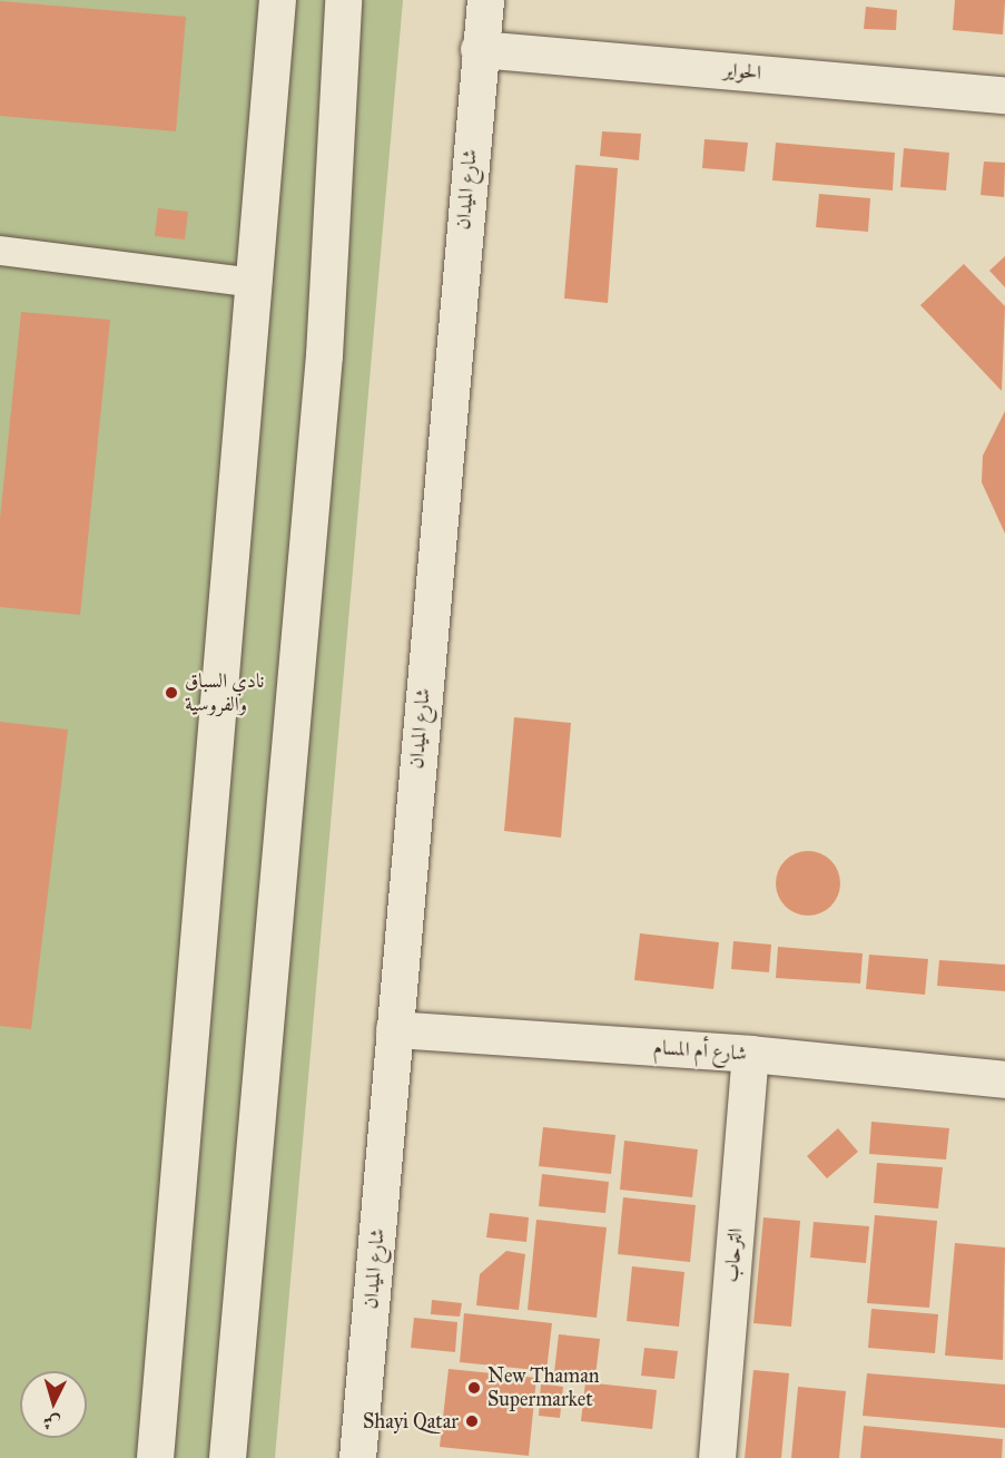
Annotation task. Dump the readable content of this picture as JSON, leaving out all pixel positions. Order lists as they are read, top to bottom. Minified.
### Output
{"streets":{"street":["الحواير","شارع الميدان","شارع أم المسام","الترحاب"]},"crossings":[["الحواير","شارع الميدان"],["شارع الميدان","شارع أم المسام"],["شارع أم المسام","الترحاب"]],"places":["نادي السباق والفروسية","New Thaman Supermarket","Shayi Qatar"],"north":"bottom"}
